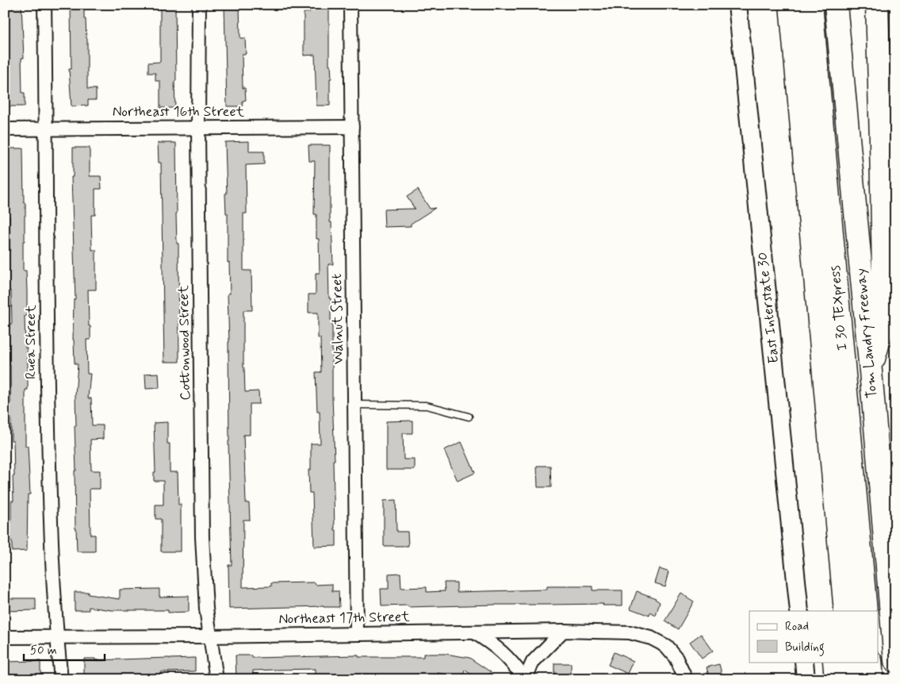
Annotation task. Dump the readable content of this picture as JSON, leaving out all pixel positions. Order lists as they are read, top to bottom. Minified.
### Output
{"streets":{"highway":["I 30 TEXpress","Tom Landry Freeway"],"main road":["East Interstate 30"],"street":["Northeast 16th Street","Walnut Street","Ruea Street","Cottonwood Street","Northeast 17th Street"]},"crossings":[["Northeast 16th Street","Walnut Street"],["Northeast 16th Street","Ruea Street"],["Northeast 16th Street","Cottonwood Street"],["Walnut Street","Northeast 17th Street"],["Ruea Street","Northeast 17th Street"],["Cottonwood Street","Northeast 17th Street"]],"legend":["Road","Building"],"scale_bar":"50 m"}
